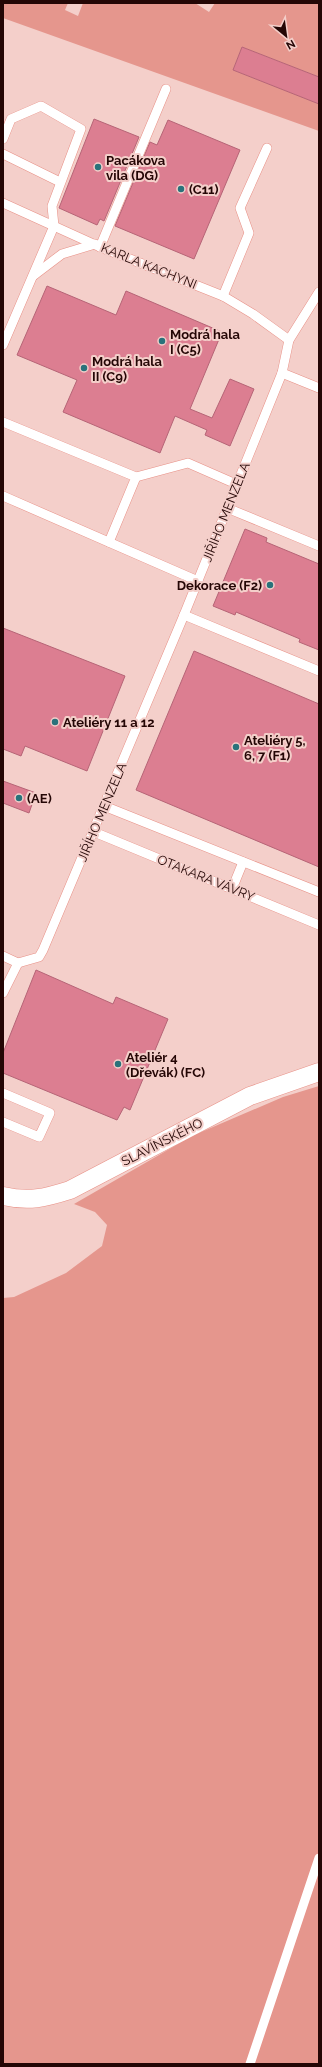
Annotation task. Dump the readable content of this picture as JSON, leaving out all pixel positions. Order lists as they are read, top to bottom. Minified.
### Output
{"streets":{"street":["SLAVÍNSKÉHO"],"lane":["KARLA KACHYNI","JIŘÍHO MENZELA","OTAKARA VÁVRY"]},"crossings":[["KARLA KACHYNI","JIŘÍHO MENZELA"],["JIŘÍHO MENZELA","OTAKARA VÁVRY"]],"places":["Pacákova vila (DG)","(C11)","Modrá hala I (C5)","Modrá hala II (C9)","Dekorace (F2)","Ateliéry 11 a 12","Ateliéry 5, 6, 7 (F1)","(AE)","Ateliér 4 (Dřevák) (FC)"],"north":"bottom right"}
